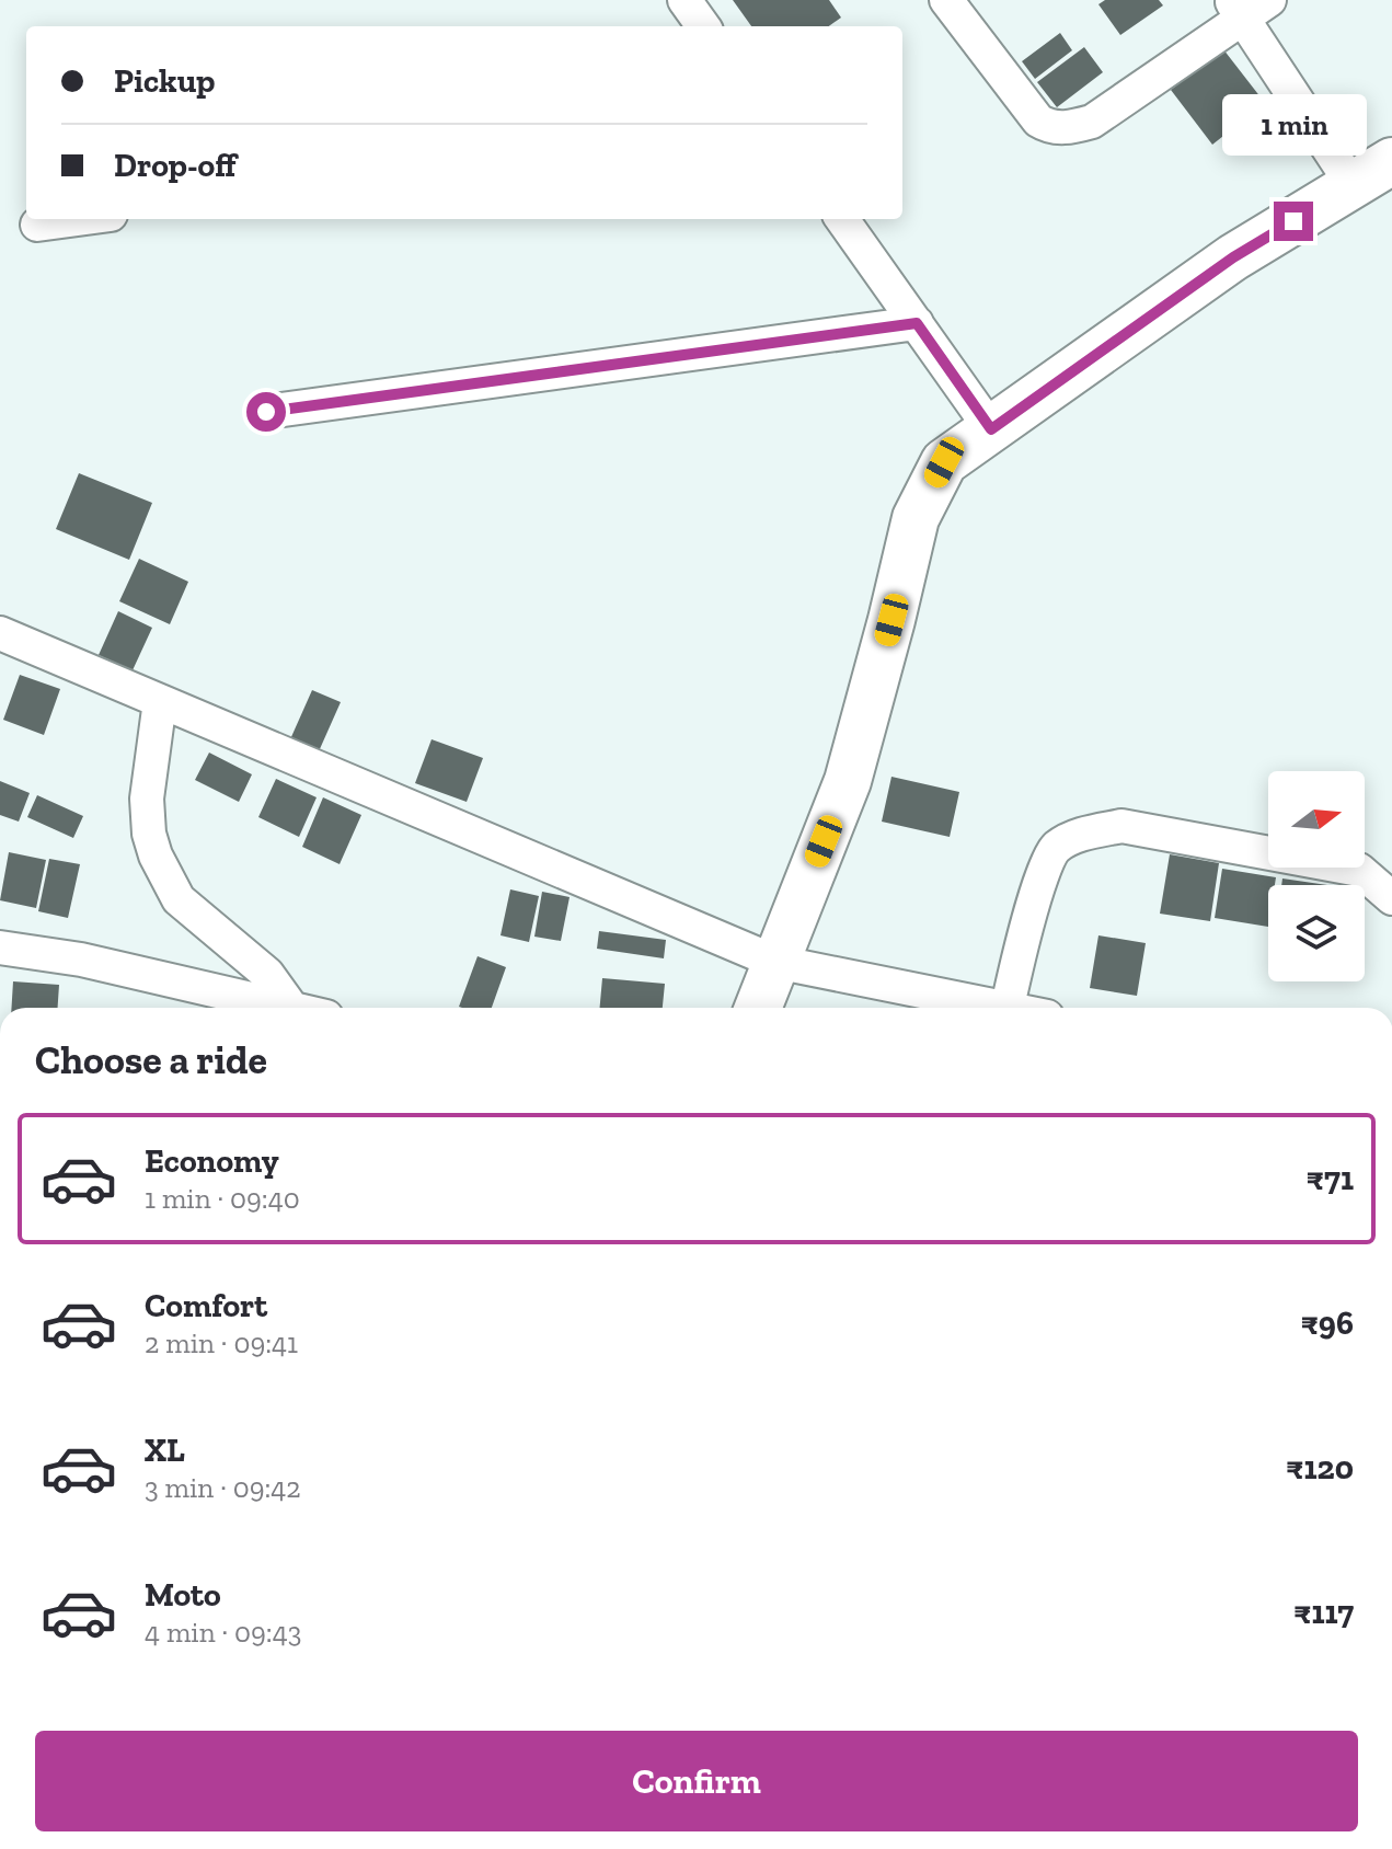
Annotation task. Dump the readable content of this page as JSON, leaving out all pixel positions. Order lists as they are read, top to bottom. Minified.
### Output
{"north":"right","page":{"banner":["Pickup","Drop-off"],"bubble":"1 min","heading":"Choose a ride","list":[{"name":"Economy","note":"1 min · 09:40","value":"₹71"},{"name":"Comfort","note":"2 min · 09:41","value":"₹96"},{"name":"XL","note":"3 min · 09:42","value":"₹120"},{"name":"Moto","note":"4 min · 09:43","value":"₹117"}],"buttons":"Confirm"}}
